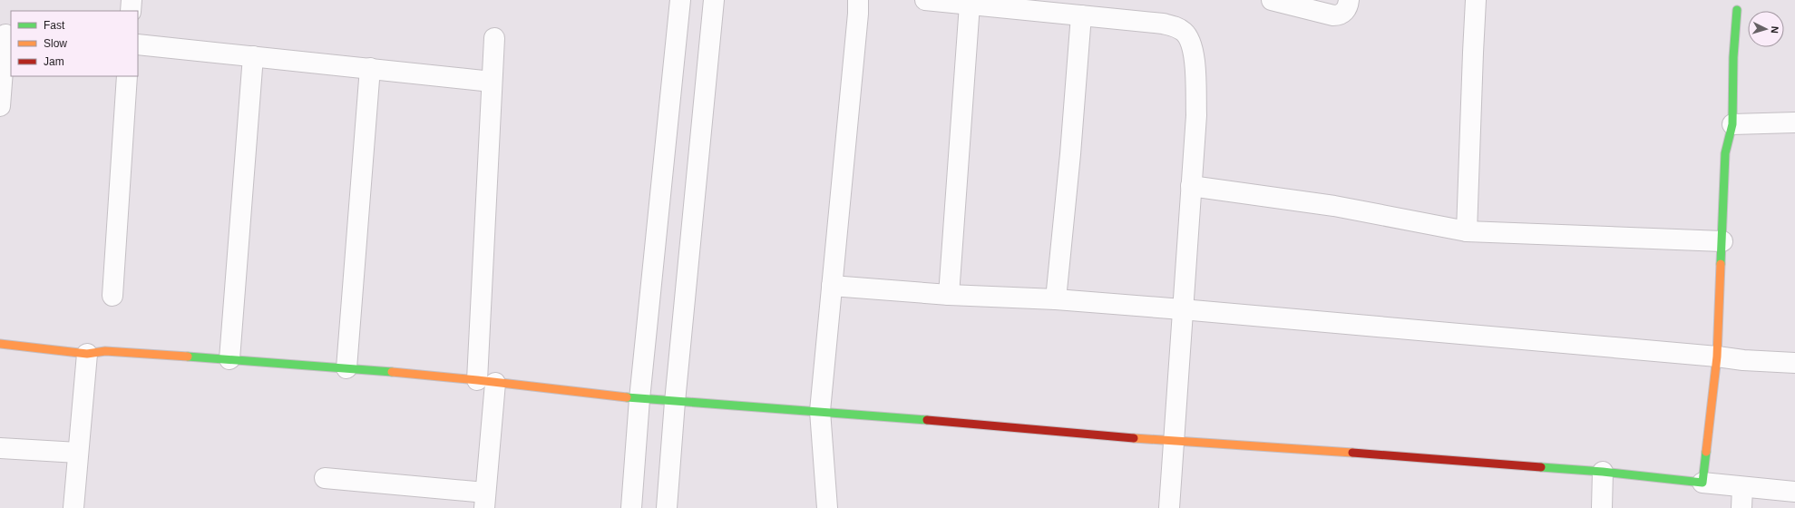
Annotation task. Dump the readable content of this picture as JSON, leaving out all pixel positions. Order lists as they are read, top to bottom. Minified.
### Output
{"legend":["Fast","Slow","Jam"],"north":"right"}
